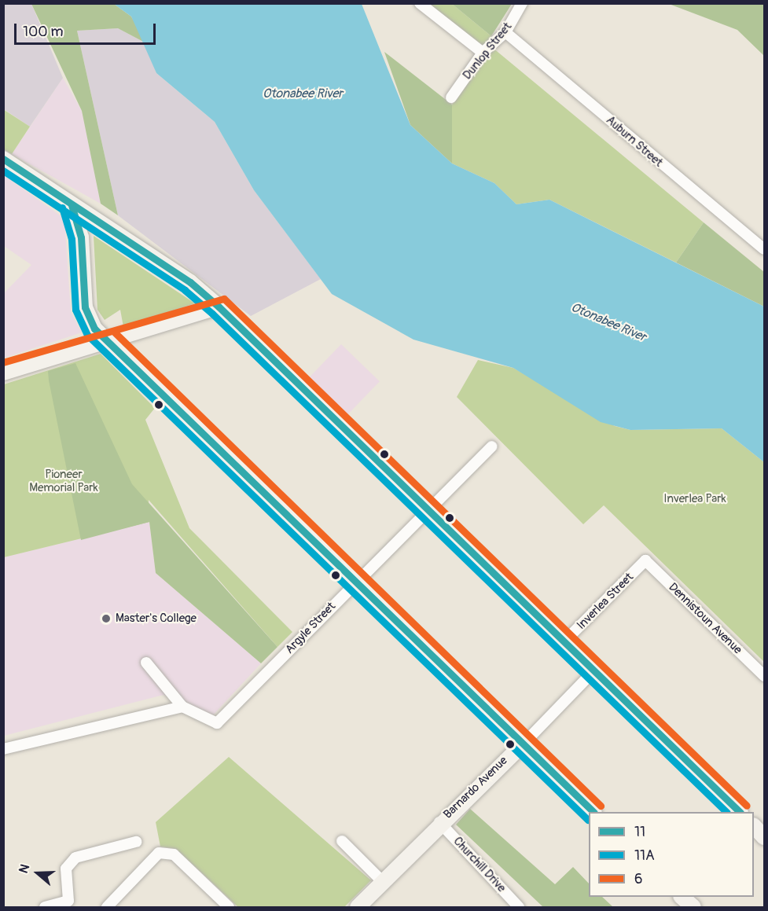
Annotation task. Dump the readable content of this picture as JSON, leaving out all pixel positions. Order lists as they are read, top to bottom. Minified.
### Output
{"streets":{"main road":["Barnardo Avenue"],"street":["Dunlop Street","Auburn Street","Inverlea Street","Dennistoun Avenue","Argyle Street","Churchill Drive"]},"crossings":[["Dunlop Street","Auburn Street"],["Inverlea Street","Dennistoun Avenue"],["Barnardo Avenue","Churchill Drive"]],"water":["Otonabee River"],"parks":["Pioneer Memorial Park","Inverlea Park"],"places":["Master's College"],"lines":["transit line 11","transit line 11A","transit line 6"],"legend":["11","11A","6"],"scale_bar":"100 m","north":"left"}
